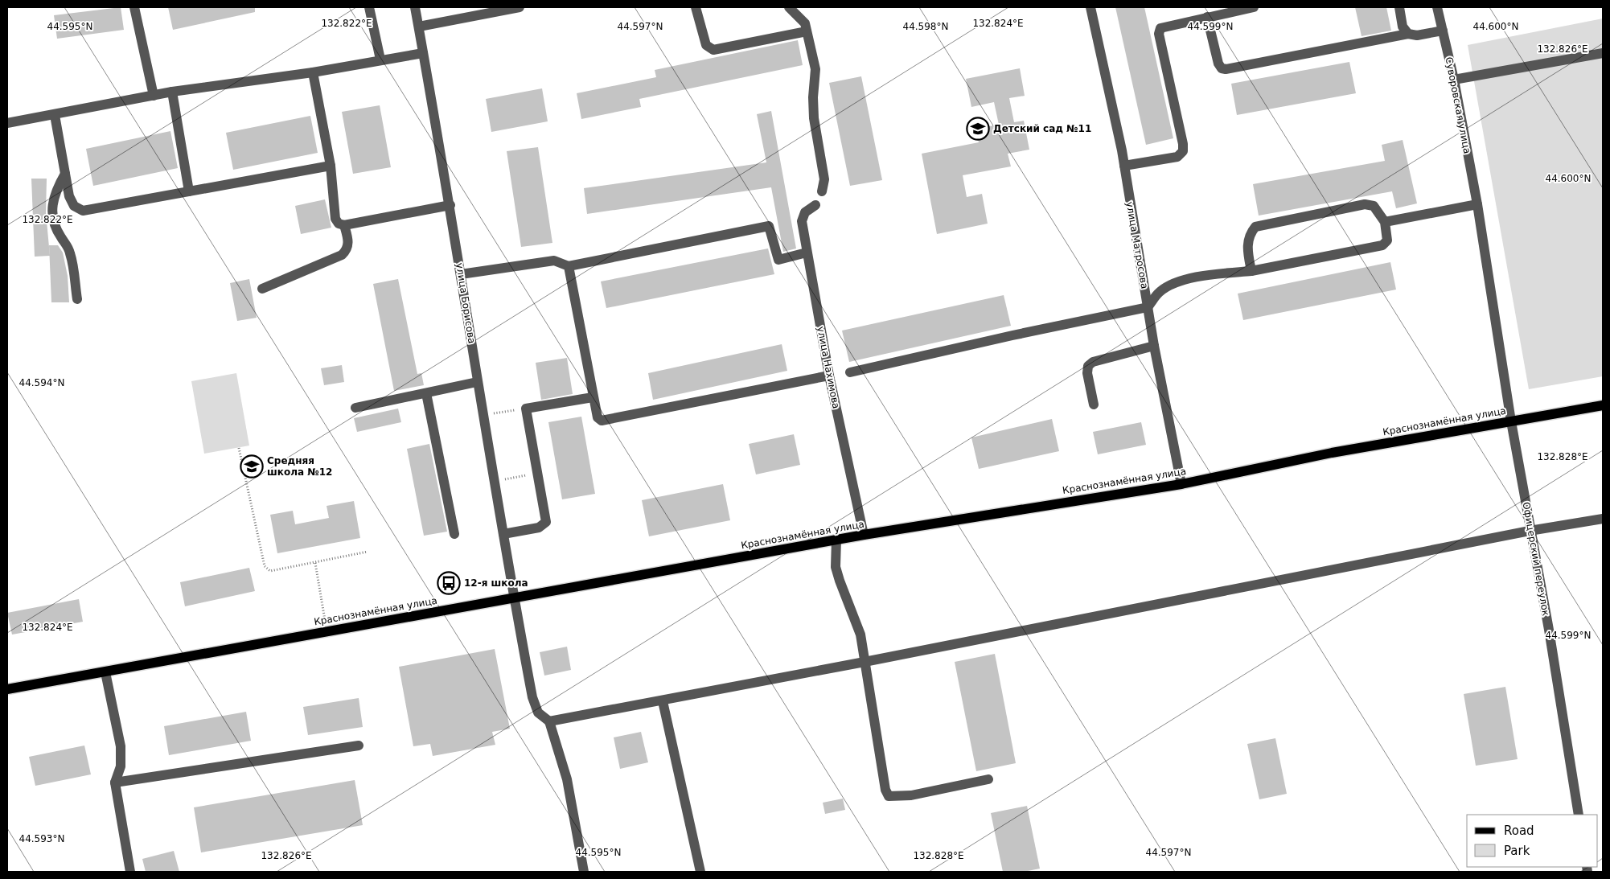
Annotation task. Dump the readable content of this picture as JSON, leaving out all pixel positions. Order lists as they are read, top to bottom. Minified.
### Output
{"streets":{"main road":["Краснознамённая улица"],"street":["Суворовская улица","улица Матросова","улица Борисова","улица Нахимова","Офицерский переулок"]},"crossings":[["Суворовская улица","Краснознамённая улица"],["Суворовская улица","Офицерский переулок"],["улица Матросова","Краснознамённая улица"],["улица Борисова","Краснознамённая улица"],["улица Нахимова","Краснознамённая улица"],["Краснознамённая улица","Офицерский переулок"]],"places":{"school or university":["Детский сад №11","Средняя школа №12"],"bus stop":["12-я школа"]},"legend":["Road","Park"],"coordinates":["132.822°E","132.824°E","44.600°N","44.595°N","44.597°N","44.598°N","44.599°N","132.826°E","44.594°N","132.828°E","44.593°N"]}
